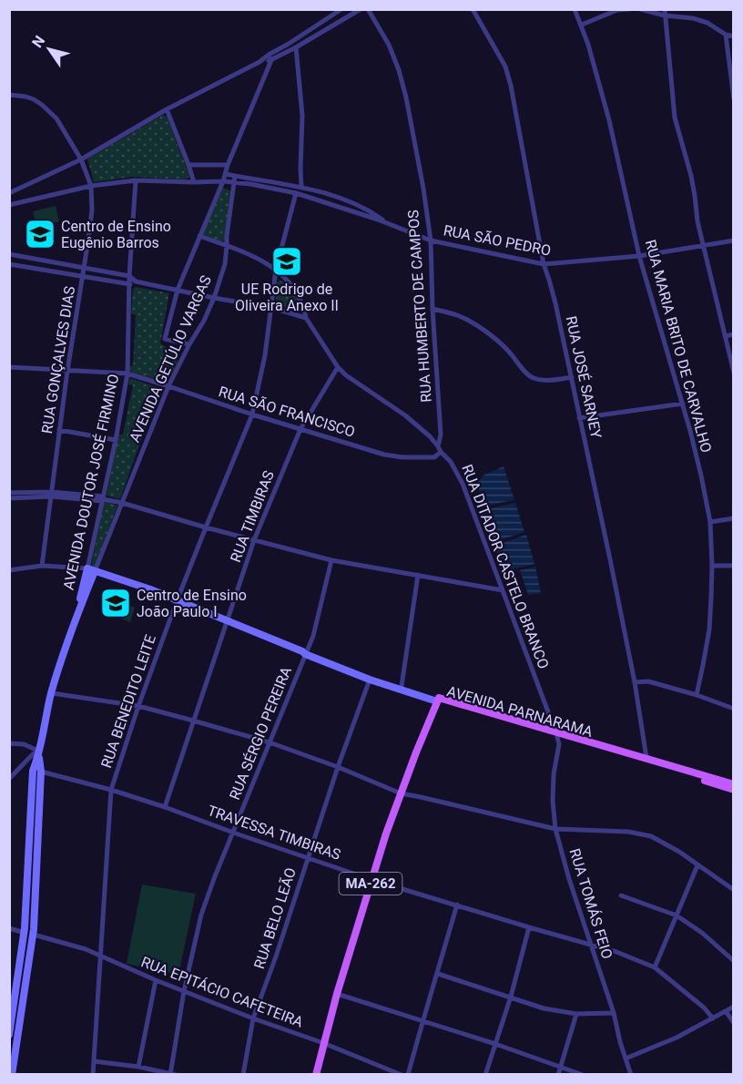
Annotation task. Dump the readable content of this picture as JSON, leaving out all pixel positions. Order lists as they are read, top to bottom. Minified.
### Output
{"streets":{"main road":["AVENIDA PARNARAMA","MA-262"],"street":["RUA SÃO PEDRO","RUA HUMBERTO DE CAMPOS","RUA MARIA BRITO DE CARVALHO","AVENIDA GETÚLIO VARGAS","RUA GONÇALVES DIAS","RUA JOSÉ SARNEY","RUA SÃO FRANCISCO","AVENIDA DOUTOR JOSÉ FIRMINO","RUA TIMBIRAS","RUA DITADOR CASTELO BRANCO","RUA BENEDITO LEITE","RUA SÉRGIO PEREIRA","TRAVESSA TIMBIRAS","RUA TOMÁS FEIO","RUA BELO LEÃO","RUA EPITÁCIO CAFETEIRA"]},"crossings":[["RUA SÃO PEDRO","RUA HUMBERTO DE CAMPOS"],["RUA SÃO PEDRO","RUA MARIA BRITO DE CARVALHO"],["RUA SÃO PEDRO","AVENIDA GETÚLIO VARGAS"],["RUA SÃO PEDRO","RUA GONÇALVES DIAS"],["RUA SÃO PEDRO","RUA JOSÉ SARNEY"],["RUA SÃO PEDRO","AVENIDA DOUTOR JOSÉ FIRMINO"],["RUA SÃO PEDRO","RUA BENEDITO LEITE"],["RUA HUMBERTO DE CAMPOS","RUA SÃO FRANCISCO"],["RUA HUMBERTO DE CAMPOS","RUA DITADOR CASTELO BRANCO"],["AVENIDA GETÚLIO VARGAS","RUA SÃO FRANCISCO"],["AVENIDA GETÚLIO VARGAS","AVENIDA DOUTOR JOSÉ FIRMINO"],["AVENIDA GETÚLIO VARGAS","RUA DITADOR CASTELO BRANCO"],["AVENIDA GETÚLIO VARGAS","AVENIDA PARNARAMA"],["RUA GONÇALVES DIAS","RUA SÃO FRANCISCO"],["RUA JOSÉ SARNEY","AVENIDA PARNARAMA"],["RUA SÃO FRANCISCO","AVENIDA DOUTOR JOSÉ FIRMINO"],["RUA SÃO FRANCISCO","RUA TIMBIRAS"],["RUA SÃO FRANCISCO","RUA DITADOR CASTELO BRANCO"],["RUA SÃO FRANCISCO","RUA BENEDITO LEITE"],["AVENIDA DOUTOR JOSÉ FIRMINO","AVENIDA PARNARAMA"],["AVENIDA DOUTOR JOSÉ FIRMINO","TRAVESSA TIMBIRAS"],["AVENIDA DOUTOR JOSÉ FIRMINO","RUA EPITÁCIO CAFETEIRA"],["RUA TIMBIRAS","RUA DITADOR CASTELO BRANCO"],["RUA TIMBIRAS","AVENIDA PARNARAMA"],["RUA TIMBIRAS","TRAVESSA TIMBIRAS"],["RUA DITADOR CASTELO BRANCO","RUA BENEDITO LEITE"],["RUA DITADOR CASTELO BRANCO","AVENIDA PARNARAMA"],["RUA DITADOR CASTELO BRANCO","RUA TOMÁS FEIO"],["RUA BENEDITO LEITE","AVENIDA PARNARAMA"],["RUA BENEDITO LEITE","TRAVESSA TIMBIRAS"],["RUA BENEDITO LEITE","RUA EPITÁCIO CAFETEIRA"],["AVENIDA PARNARAMA","RUA SÉRGIO PEREIRA"],["AVENIDA PARNARAMA","MA-262"],["AVENIDA PARNARAMA","RUA TOMÁS FEIO"],["AVENIDA PARNARAMA","RUA BELO LEÃO"],["RUA SÉRGIO PEREIRA","TRAVESSA TIMBIRAS"],["RUA SÉRGIO PEREIRA","RUA EPITÁCIO CAFETEIRA"],["TRAVESSA TIMBIRAS","MA-262"],["TRAVESSA TIMBIRAS","RUA TOMÁS FEIO"],["TRAVESSA TIMBIRAS","RUA BELO LEÃO"],["MA-262","RUA EPITÁCIO CAFETEIRA"],["RUA BELO LEÃO","RUA EPITÁCIO CAFETEIRA"]],"places":{"school or university":["Centro de Ensino Eugênio Barros","UE Rodrigo de Oliveira Anexo II","Centro de Ensino João Paulo I"]},"north":"top left"}
